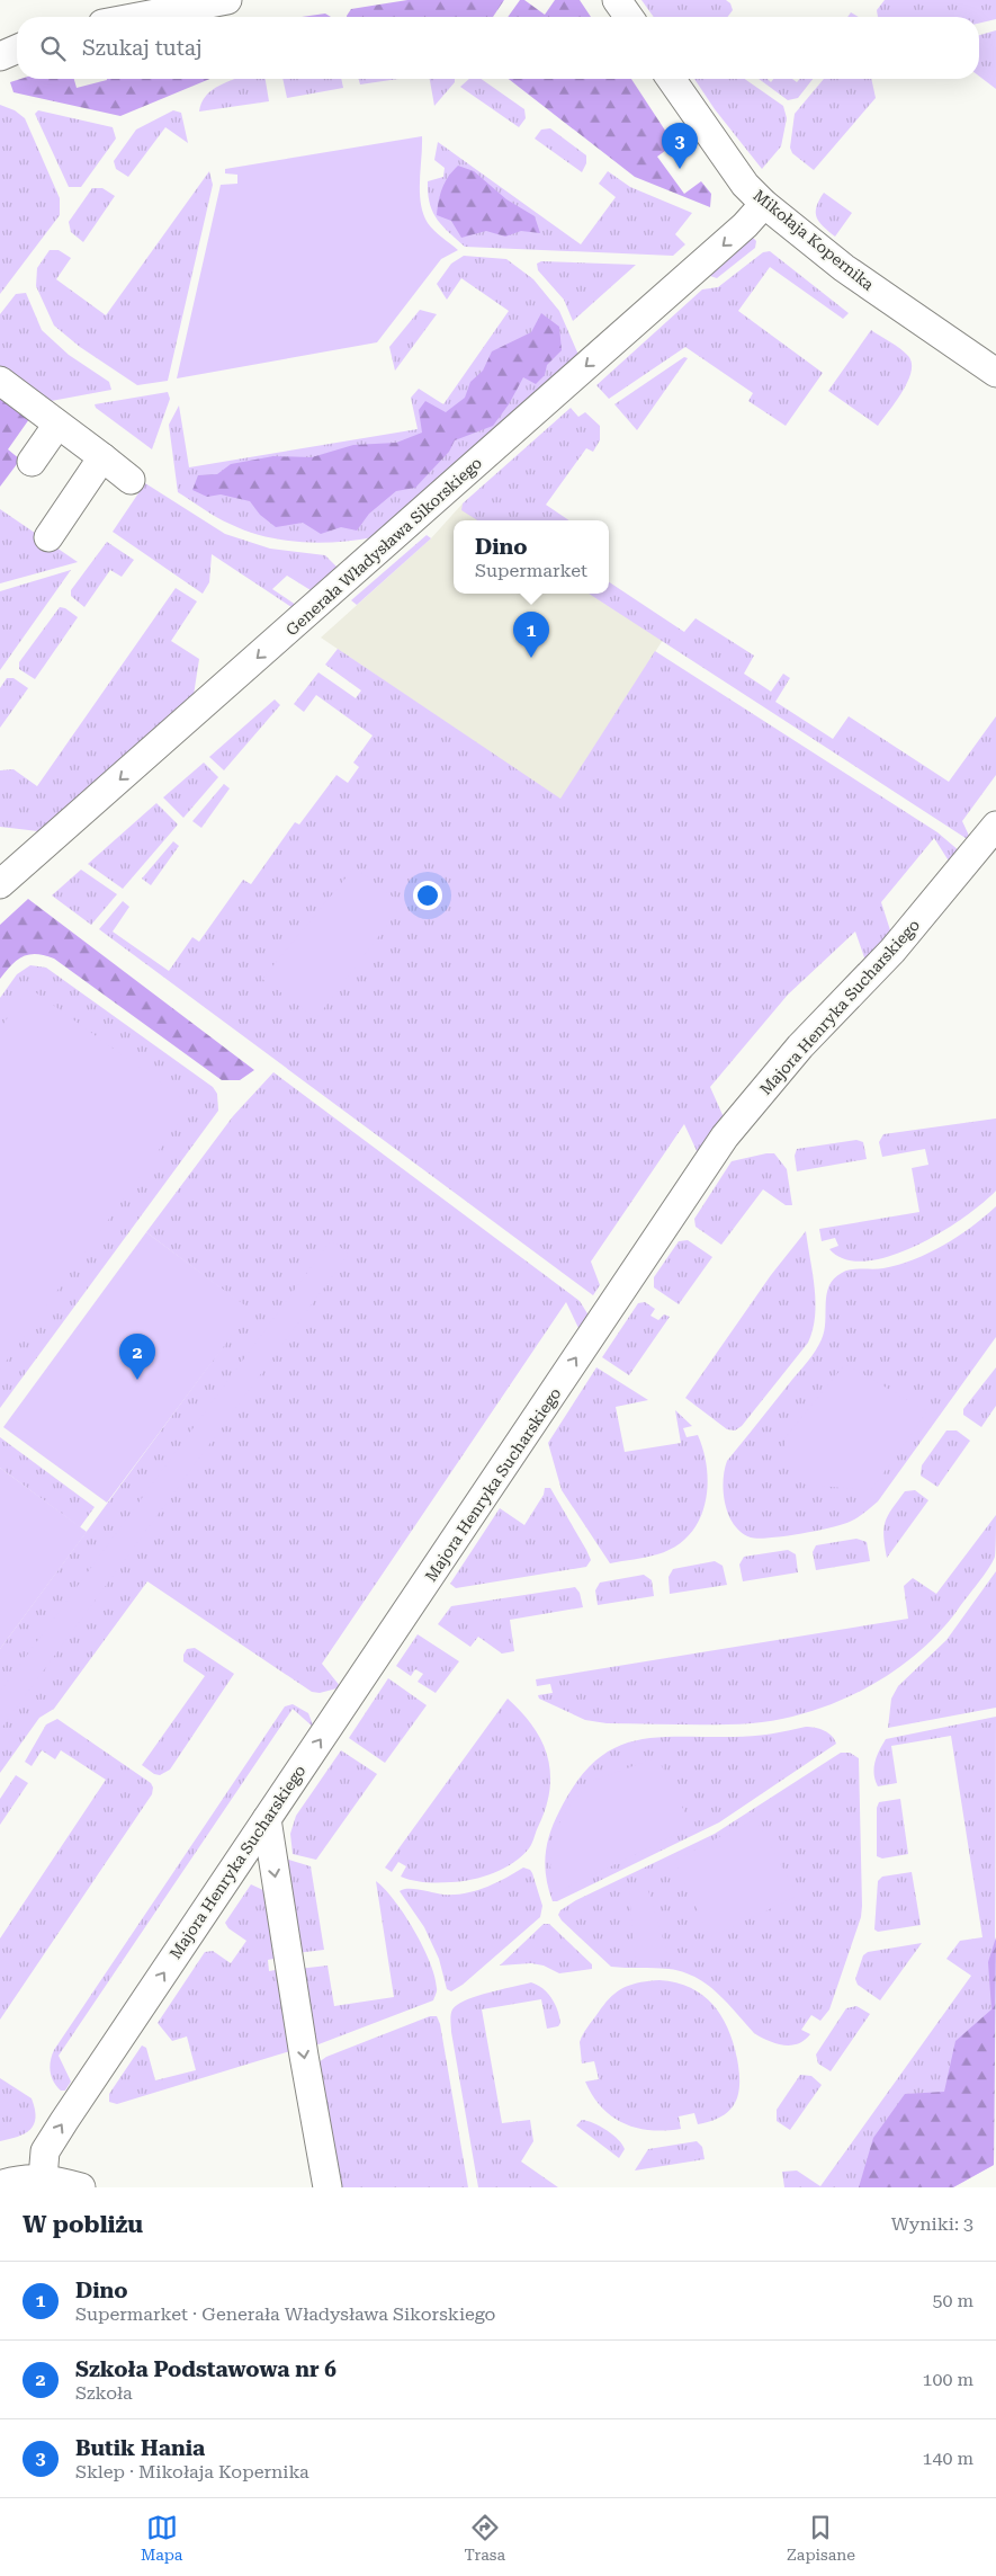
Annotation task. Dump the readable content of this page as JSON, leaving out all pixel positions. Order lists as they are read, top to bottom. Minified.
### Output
{"streets":{"street":["Mikołaja Kopernika","Generała Władysława Sikorskiego","Majora Henryka Sucharskiego"]},"crossings":[["Mikołaja Kopernika","Generała Władysława Sikorskiego"]],"one_way":["Generała Władysława Sikorskiego","Majora Henryka Sucharskiego"],"page":{"search":"Szukaj tutaj","pins":["3","1","2"],"popup":["Dino","Supermarket"],"heading":["W pobliżu","Wyniki: 3"],"list":[{"mark":"1","name":"Dino","note":"Supermarket · Generała Władysława Sikorskiego","value":"50 m"},{"mark":"2","name":"Szkoła Podstawowa nr 6","note":"Szkoła","value":"100 m"},{"mark":"3","name":"Butik Hania","note":"Sklep · Mikołaja Kopernika","value":"140 m"}],"nav":["Mapa","Trasa","Zapisane"]}}
